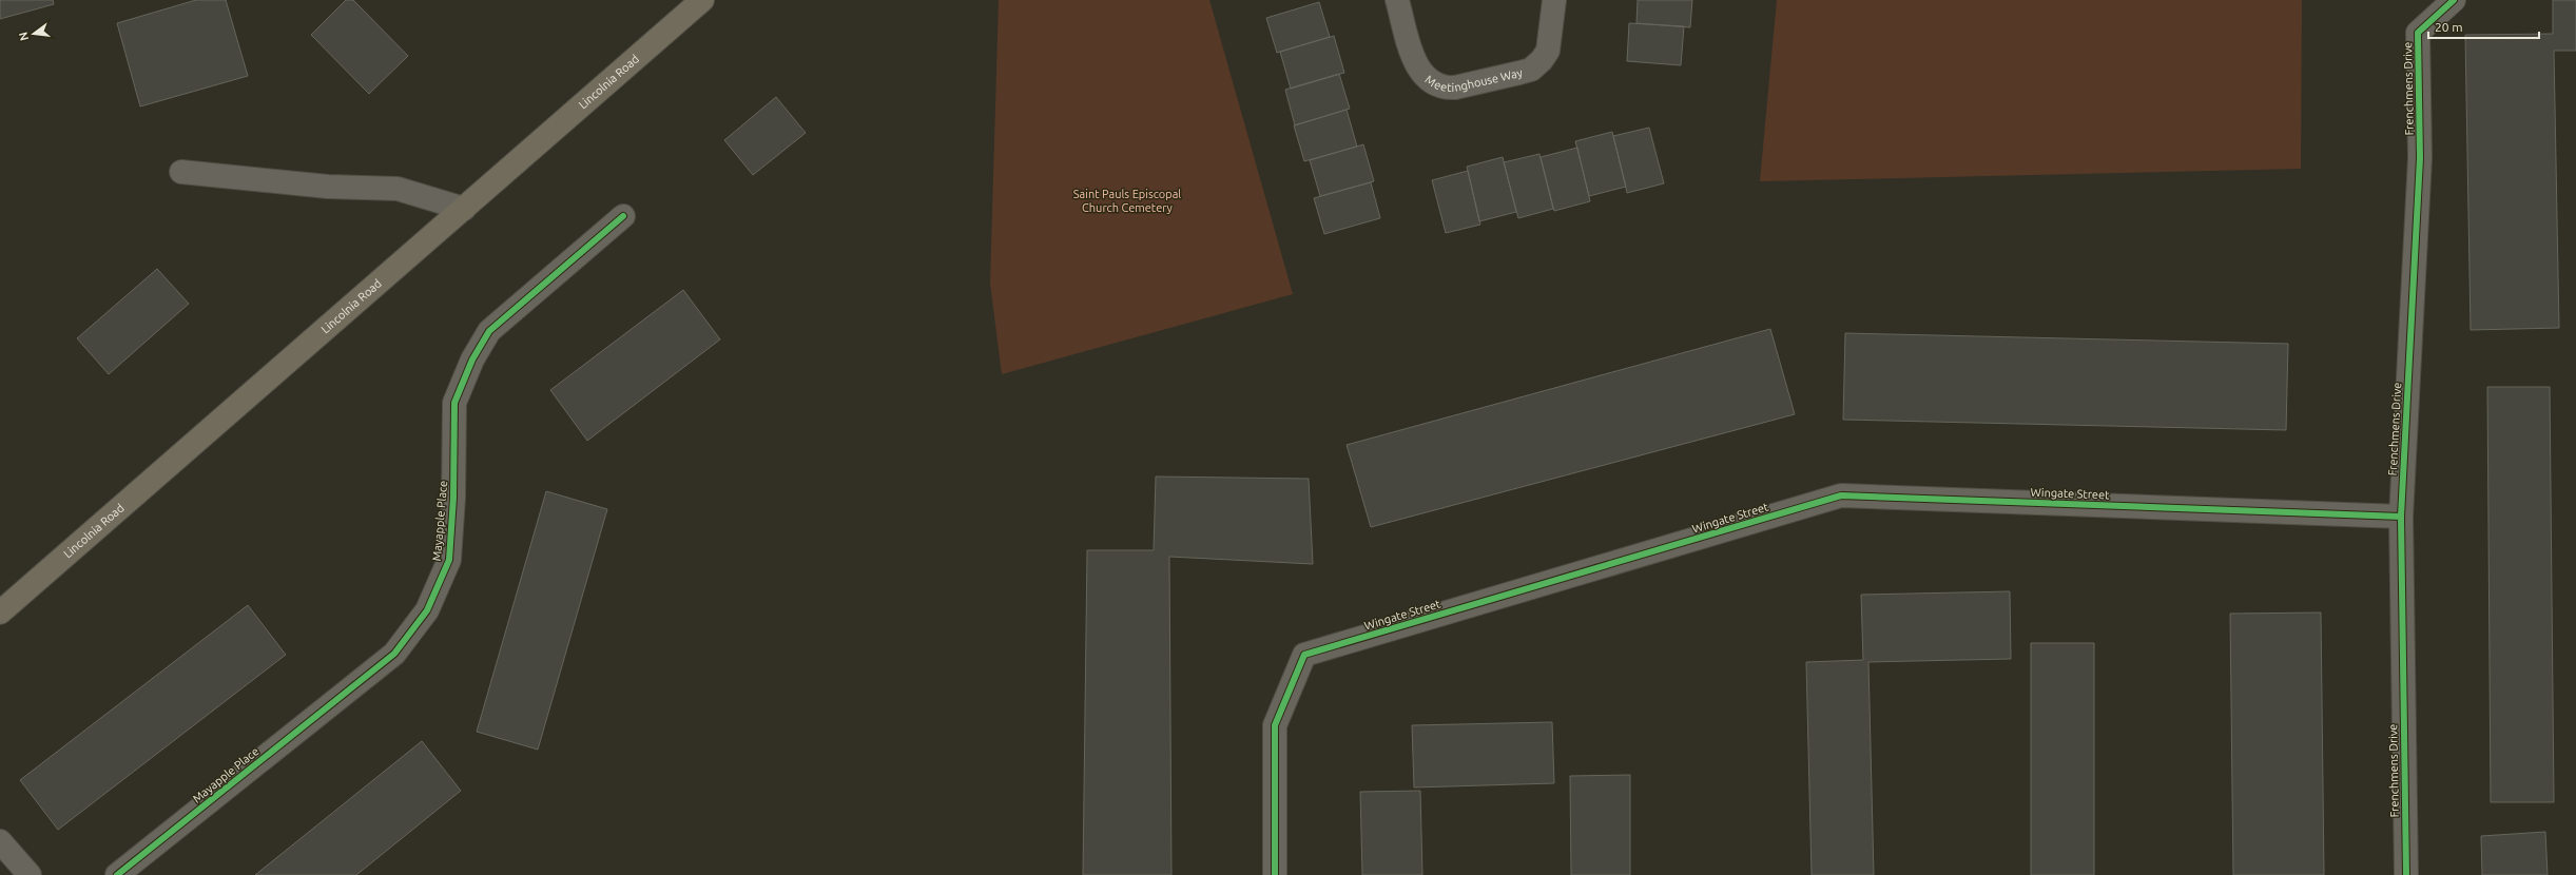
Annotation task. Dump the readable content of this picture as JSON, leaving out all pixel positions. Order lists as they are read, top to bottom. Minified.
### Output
{"streets":{"main road":["Lincolnia Road"],"street":["Meetinghouse Way","Frenchmens Drive","Wingate Street","Mayapple Place"]},"crossings":[["Frenchmens Drive","Wingate Street"]],"parks":["Saint Pauls Episcopal Church Cemetery"],"scale_bar":"20 m","north":"left"}
